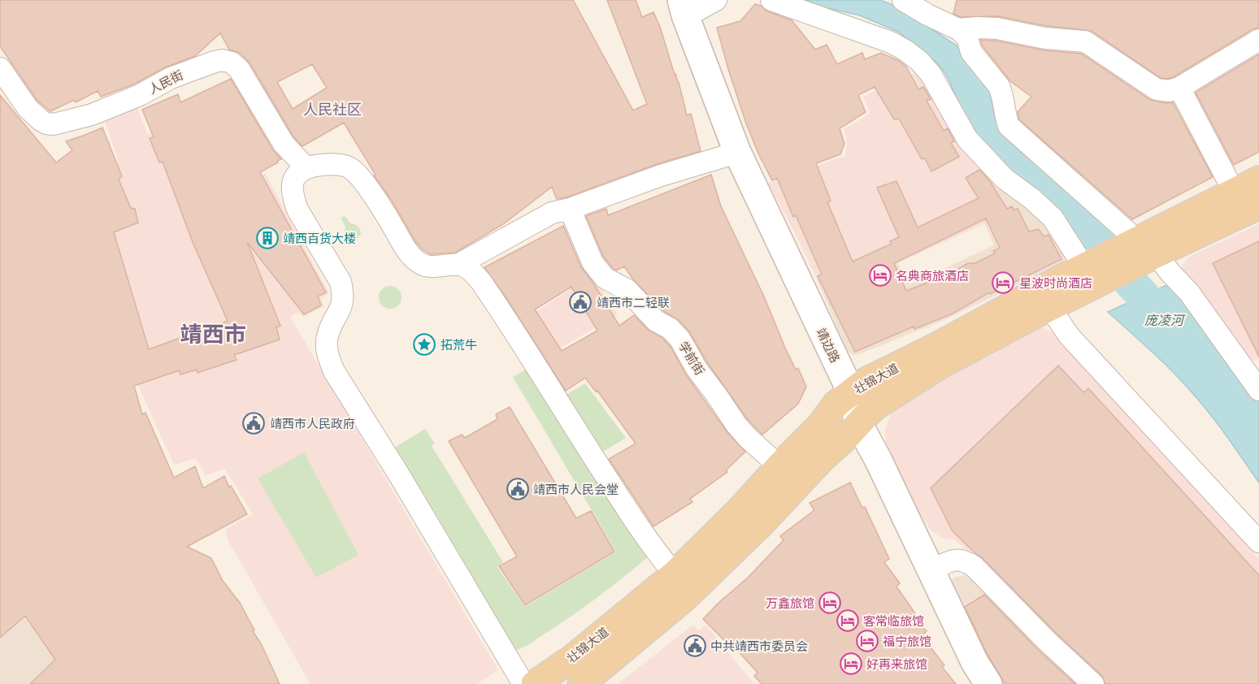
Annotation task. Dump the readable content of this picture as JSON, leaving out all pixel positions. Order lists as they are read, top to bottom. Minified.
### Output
{"streets":{"main road":["靖边路","壮锦大道"],"street":["人民街","学前街"]},"crossings":[["靖边路","壮锦大道"],["学前街","壮锦大道"]],"districts":["人民社区","靖西市"],"water":["庞凌河"],"places":{"building":["靖西百货大楼"],"hotel":["名典商旅酒店","星波时尚酒店","万鑫旅馆","客常临旅馆","福宁旅馆","好再来旅馆"],"public building":["靖西市二轻联","靖西市人民政府","靖西市人民会堂","中共靖西市委员会"],"place":["拓荒牛"]}}
